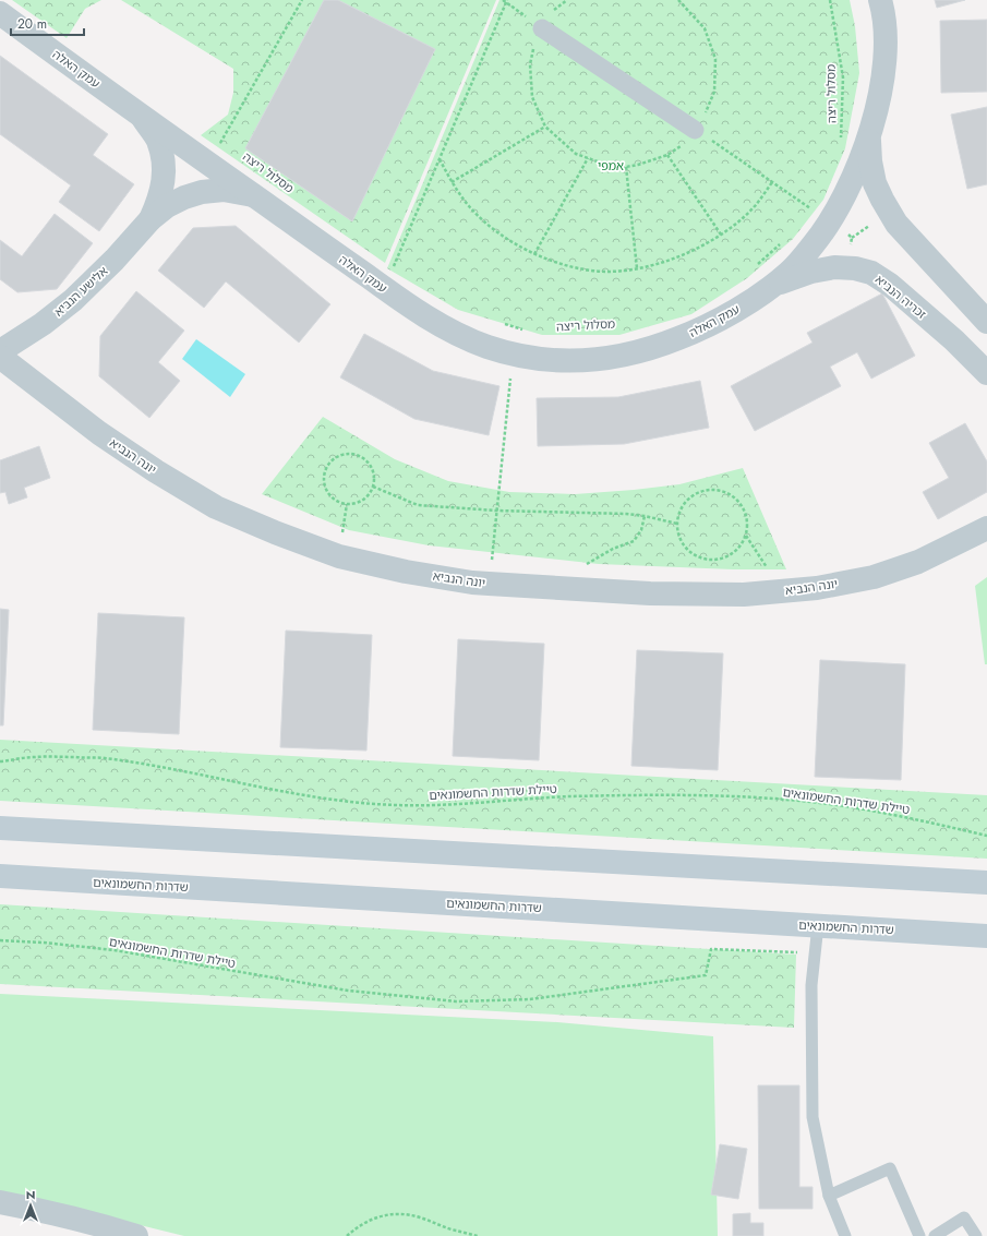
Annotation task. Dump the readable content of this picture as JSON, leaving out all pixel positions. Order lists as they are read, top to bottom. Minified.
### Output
{"streets":{"main road":["שדרות החשמונאים"],"street":["עמק האלה","אלישע הנביא","זכריה הנביא","יונה הנביא"],"path":["מסלול ריצה","טיילת שדרות החשמונאים"]},"crossings":[["עמק האלה","אלישע הנביא"],["עמק האלה","זכריה הנביא"]],"parks":["אמפי"],"scale_bar":"20 m","north":"top"}
